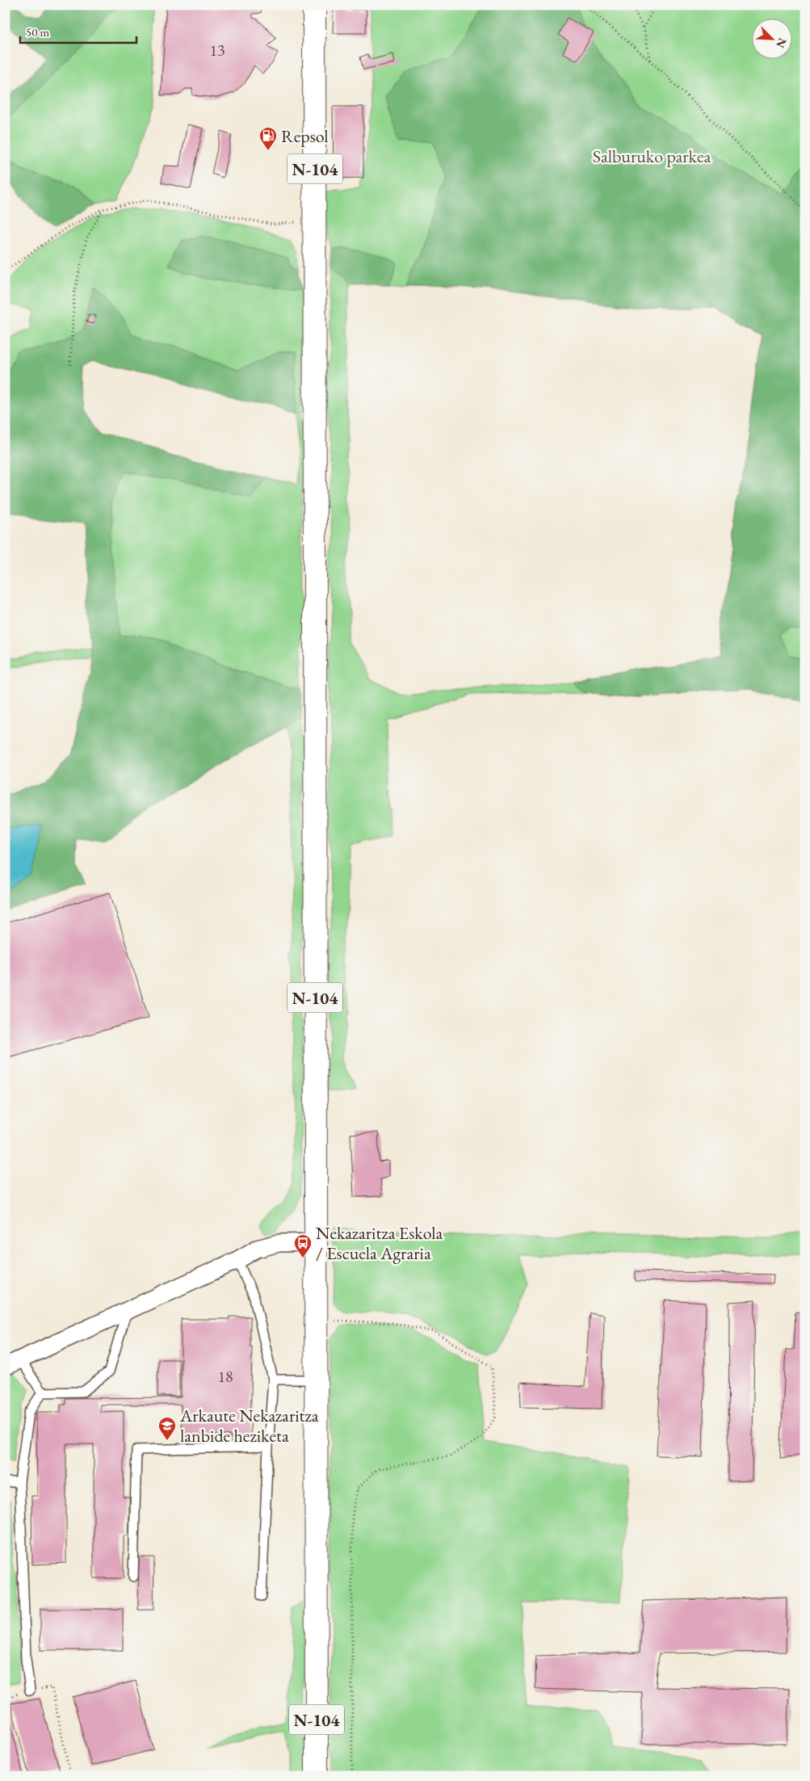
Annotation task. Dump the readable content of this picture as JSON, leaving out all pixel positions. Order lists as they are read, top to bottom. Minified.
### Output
{"streets":{"main road":["N-104"]},"parks":["Salburuko parkea"],"places":{"fuel station":["Repsol"],"bus stop":["Nekazaritza Eskola / Escuela Agraria"],"school or university":["Arkaute Nekazaritza lanbide heziketa"]},"house_numbers":["13","18"],"scale_bar":"50 m","north":"bottom right"}
